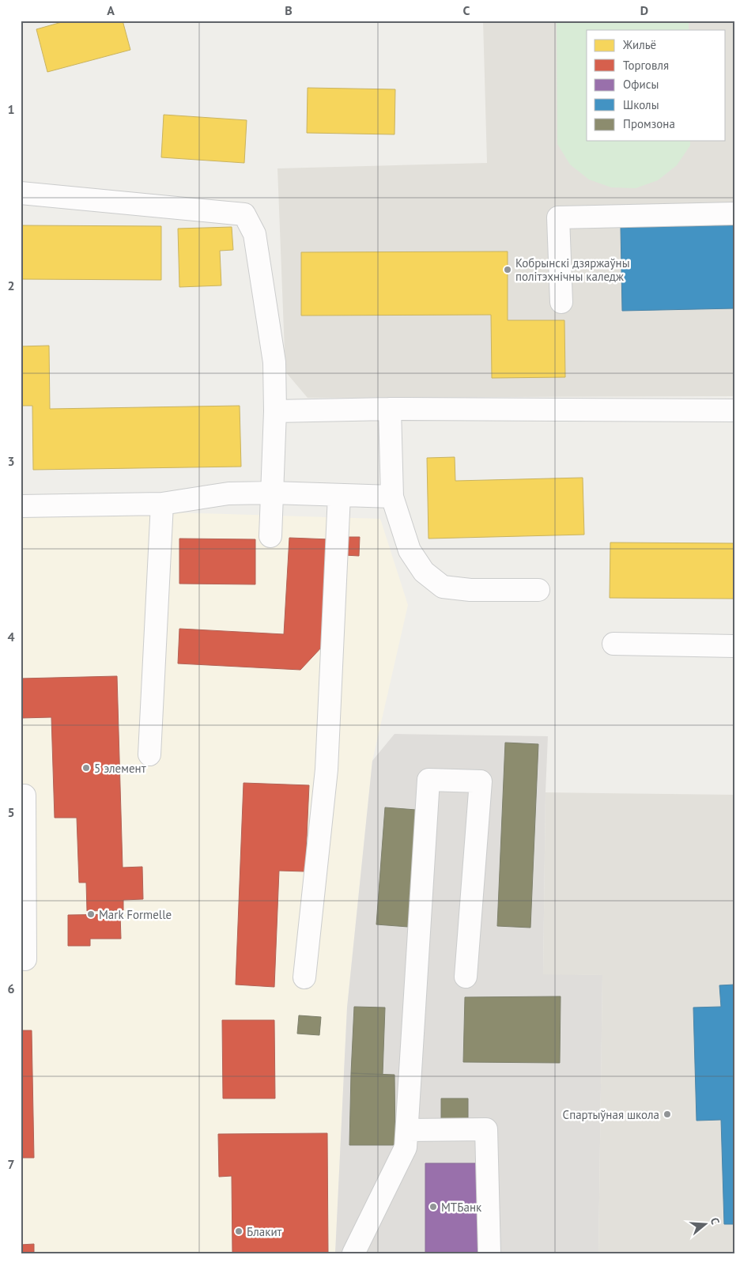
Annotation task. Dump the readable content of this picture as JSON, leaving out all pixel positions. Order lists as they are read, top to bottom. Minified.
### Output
{"places":["Кобрынскі дзяржаўны політэхнічны каледж","5 элемент","Mark Formelle","Спартыўная школа","МТБанк","Блакит"],"legend":["Жильё","Торговля","Офисы","Школы","Промзона"],"north":"right","grid":{"columns":["A","B","C","D"],"rows":["1","2","3","4","5","6","7"]}}
